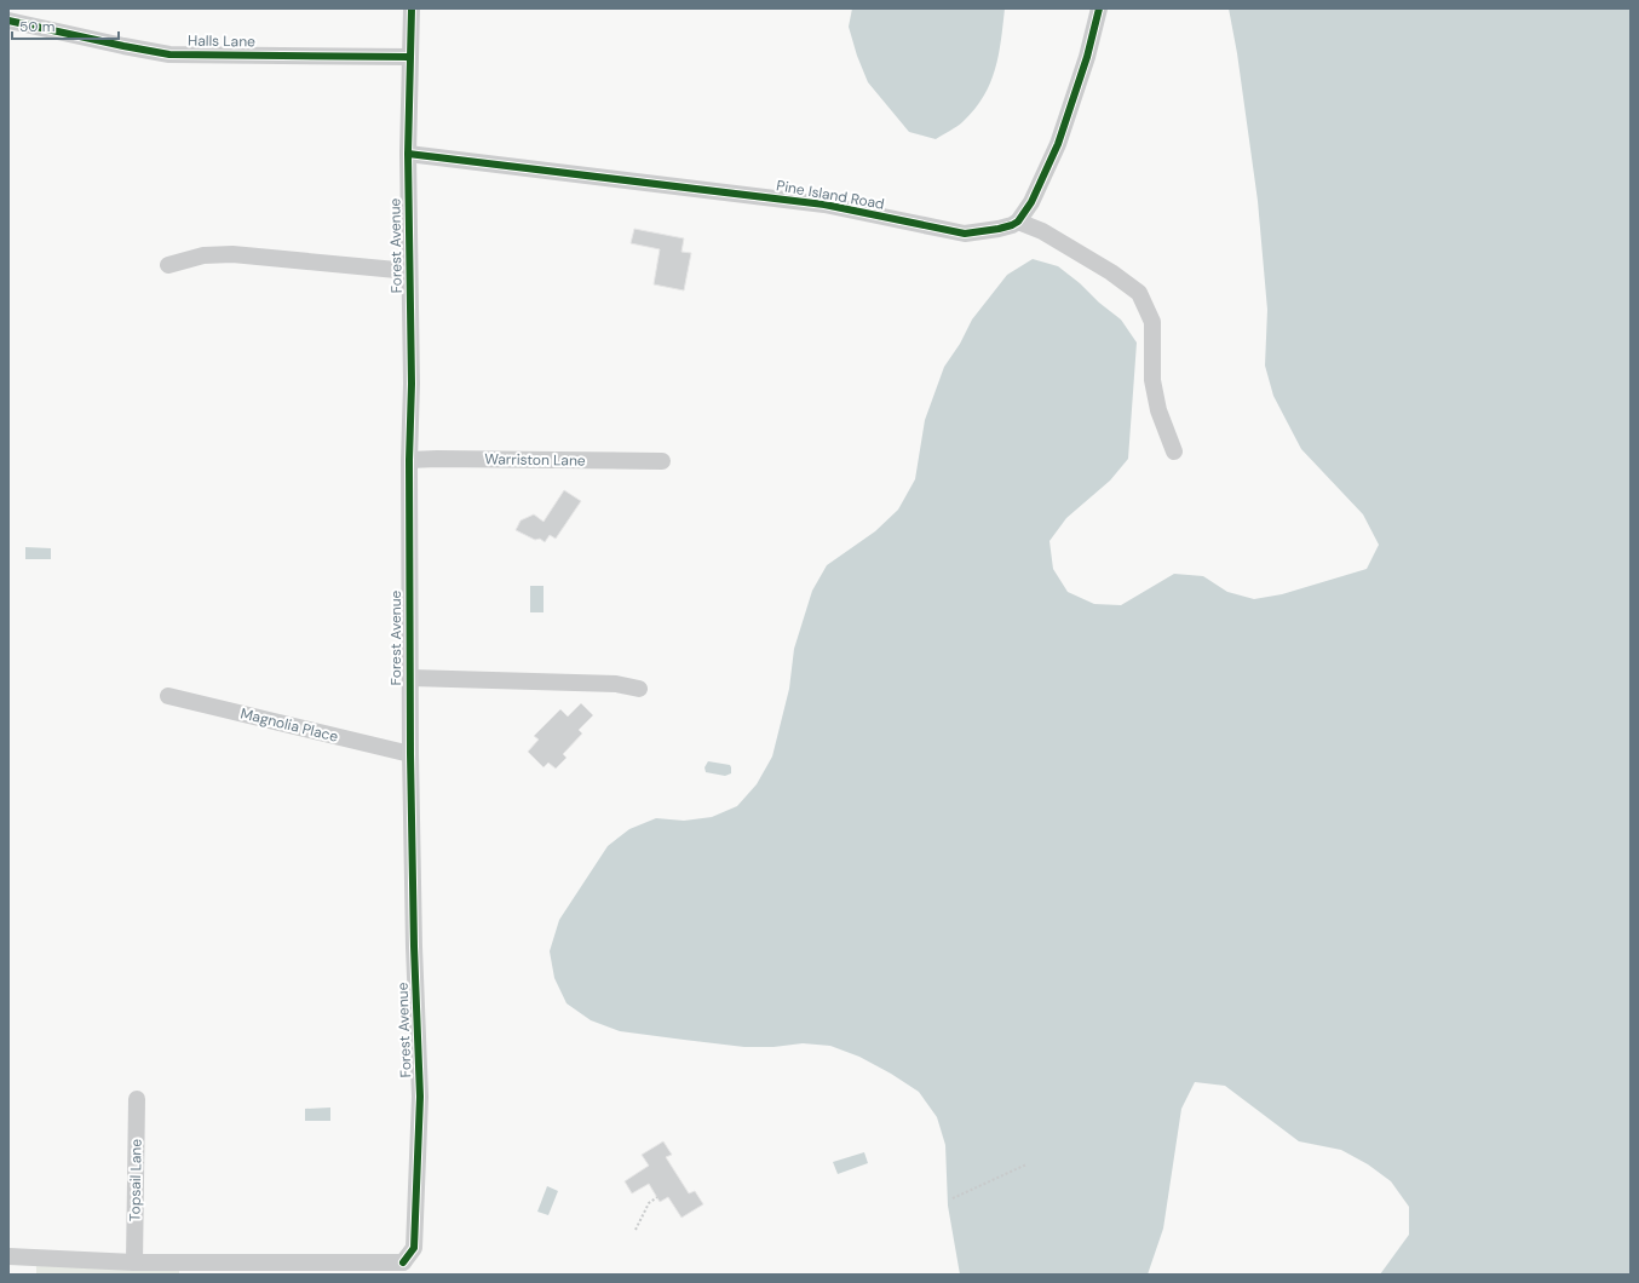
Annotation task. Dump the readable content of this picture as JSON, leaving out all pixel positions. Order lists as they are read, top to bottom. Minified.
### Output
{"streets":{"street":["Halls Lane","Pine Island Road","Forest Avenue","Warriston Lane","Magnolia Place","Topsail Lane"]},"crossings":[["Halls Lane","Forest Avenue"],["Pine Island Road","Forest Avenue"],["Forest Avenue","Warriston Lane"],["Forest Avenue","Magnolia Place"]],"scale_bar":"50 m"}
